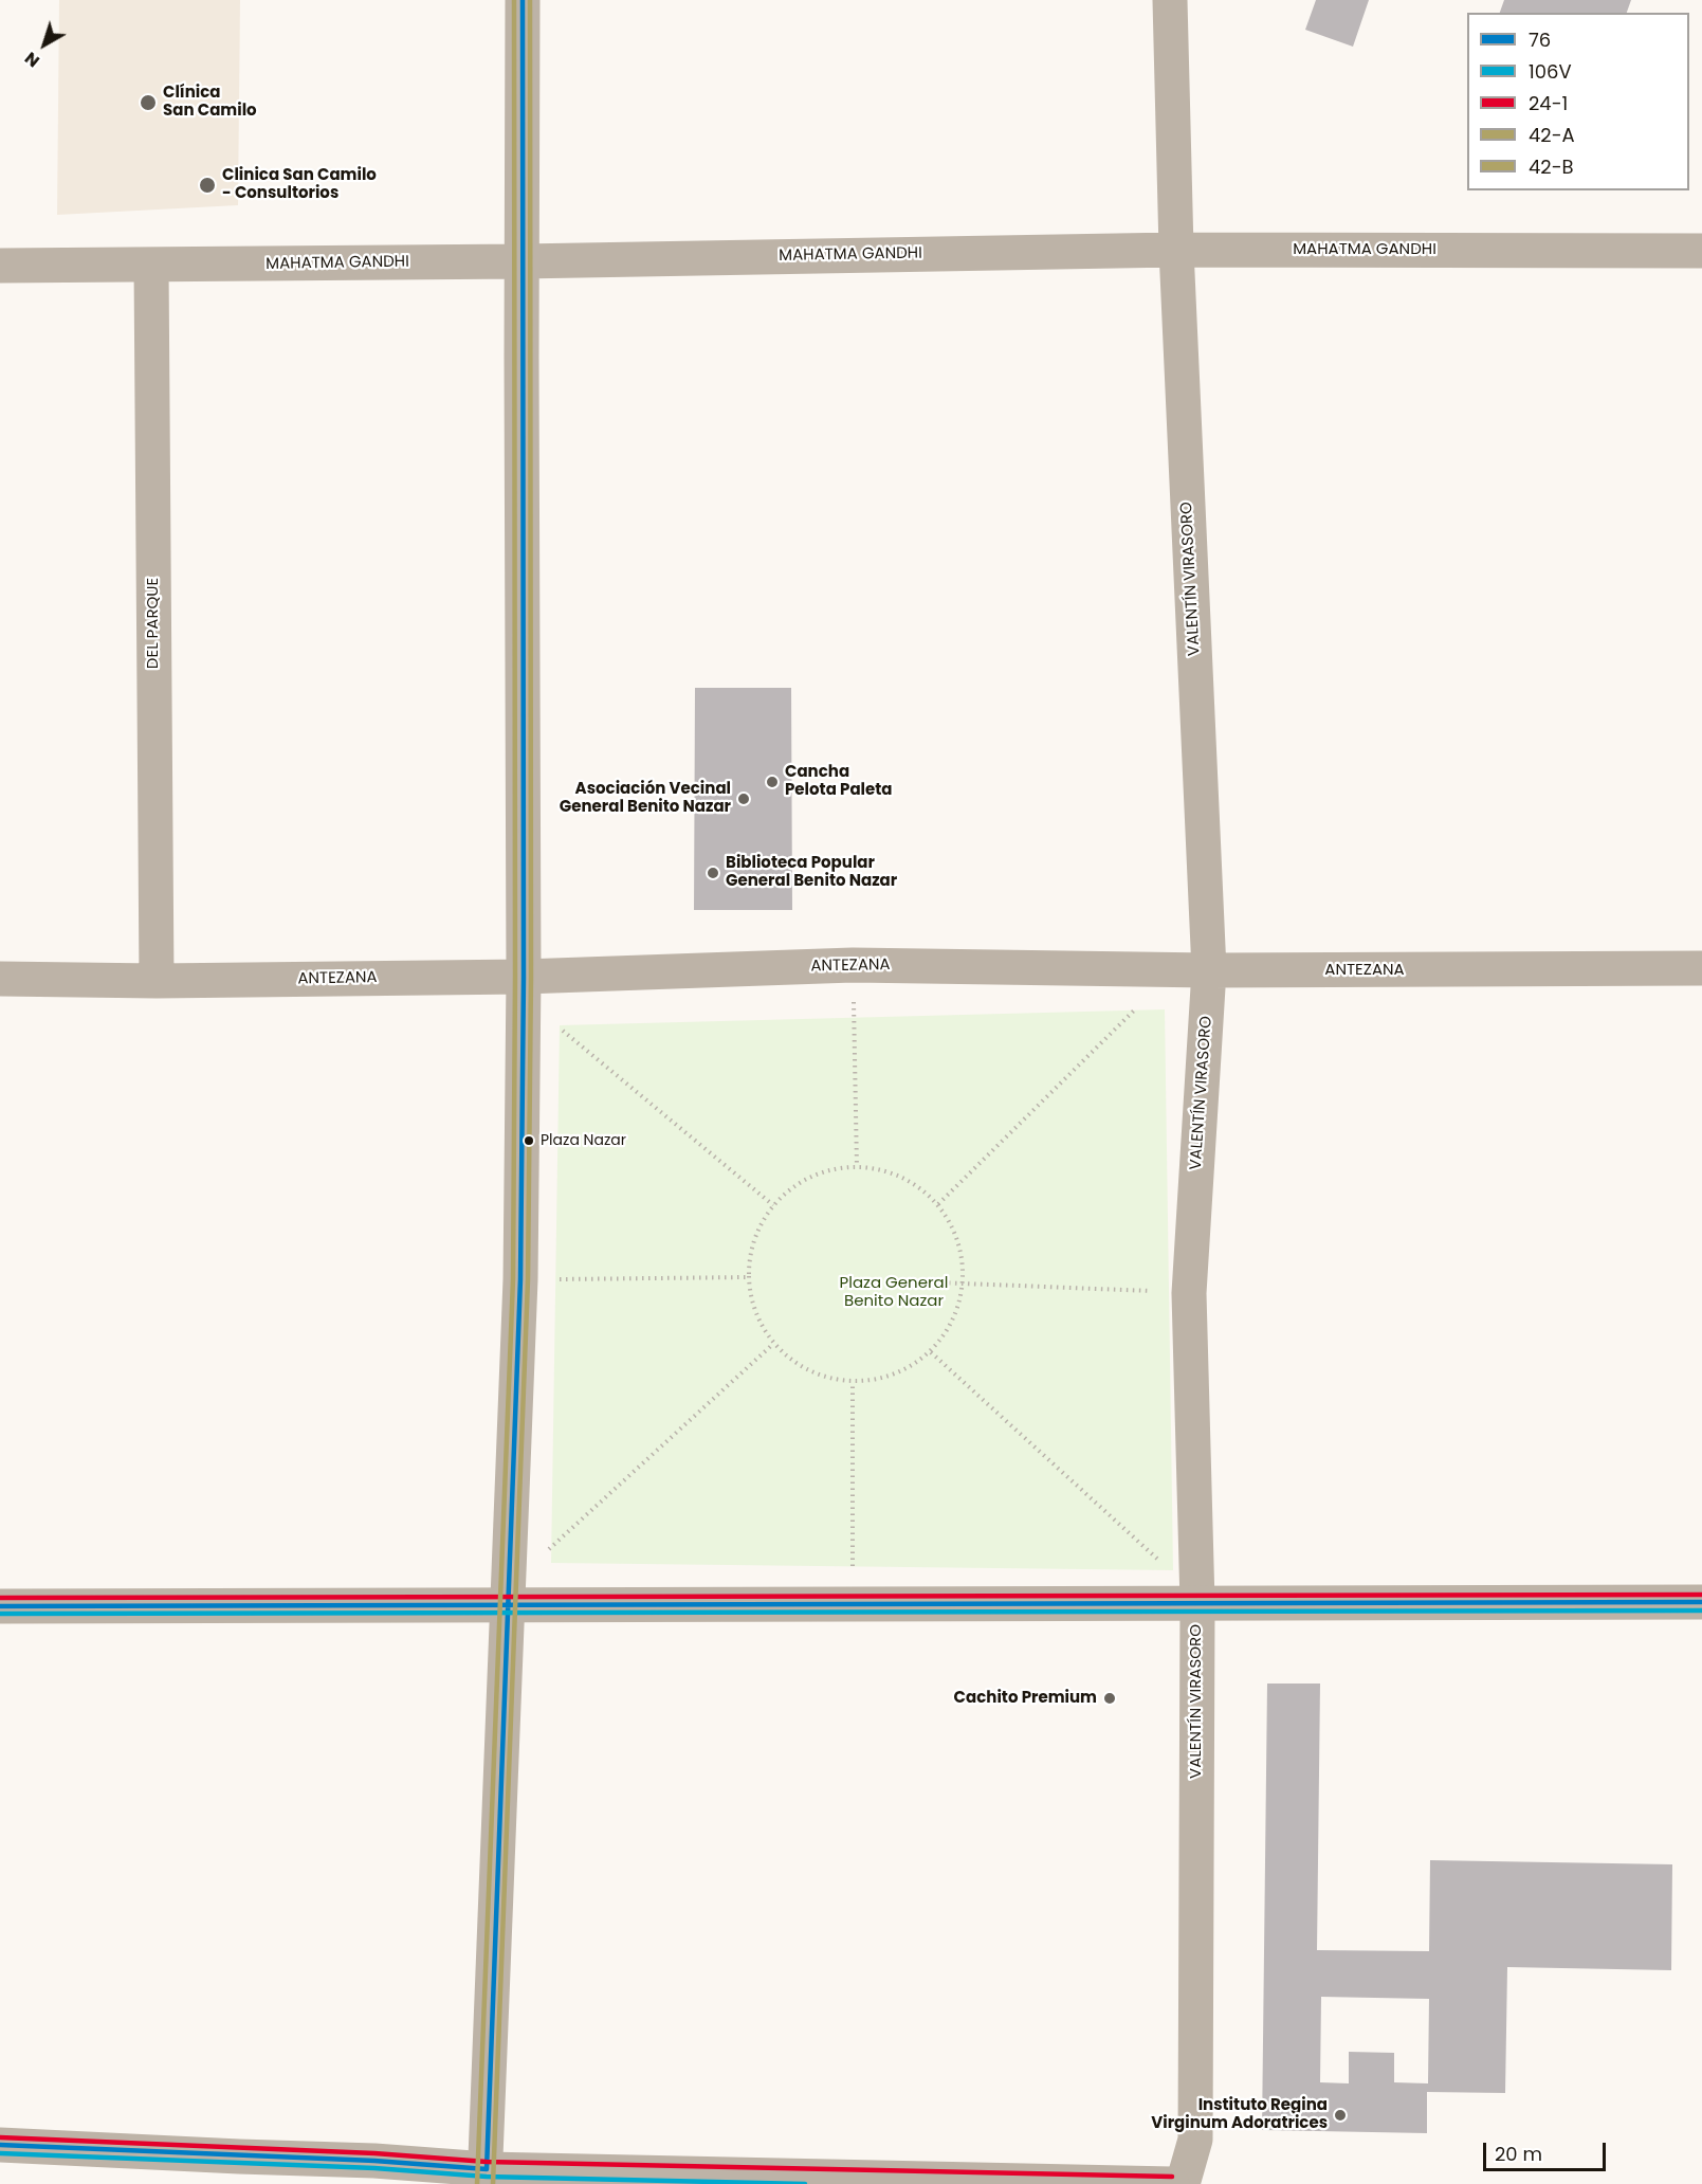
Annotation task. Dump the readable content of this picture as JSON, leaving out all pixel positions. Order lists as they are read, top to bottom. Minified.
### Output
{"streets":{"street":["MAHATMA GANDHI","VALENTÍN VIRASORO","DEL PARQUE","ANTEZANA"]},"crossings":[["MAHATMA GANDHI","VALENTÍN VIRASORO"],["MAHATMA GANDHI","DEL PARQUE"],["VALENTÍN VIRASORO","ANTEZANA"],["DEL PARQUE","ANTEZANA"]],"parks":["Plaza General Benito Nazar"],"places":["Clínica San Camilo","Clinica San Camilo - Consultorios","Cancha Pelota Paleta","Asociación Vecinal General Benito Nazar","Biblioteca Popular General Benito Nazar","Plaza Nazar","Cachito Premium","Instituto Regina Virginum Adoratrices"],"lines":["transit line 76","transit line 42-A","transit line 42-B","transit line 24-1","transit line 106V"],"legend":["76","106V","24-1","42-A","42-B"],"scale_bar":"20 m","north":"bottom left"}
